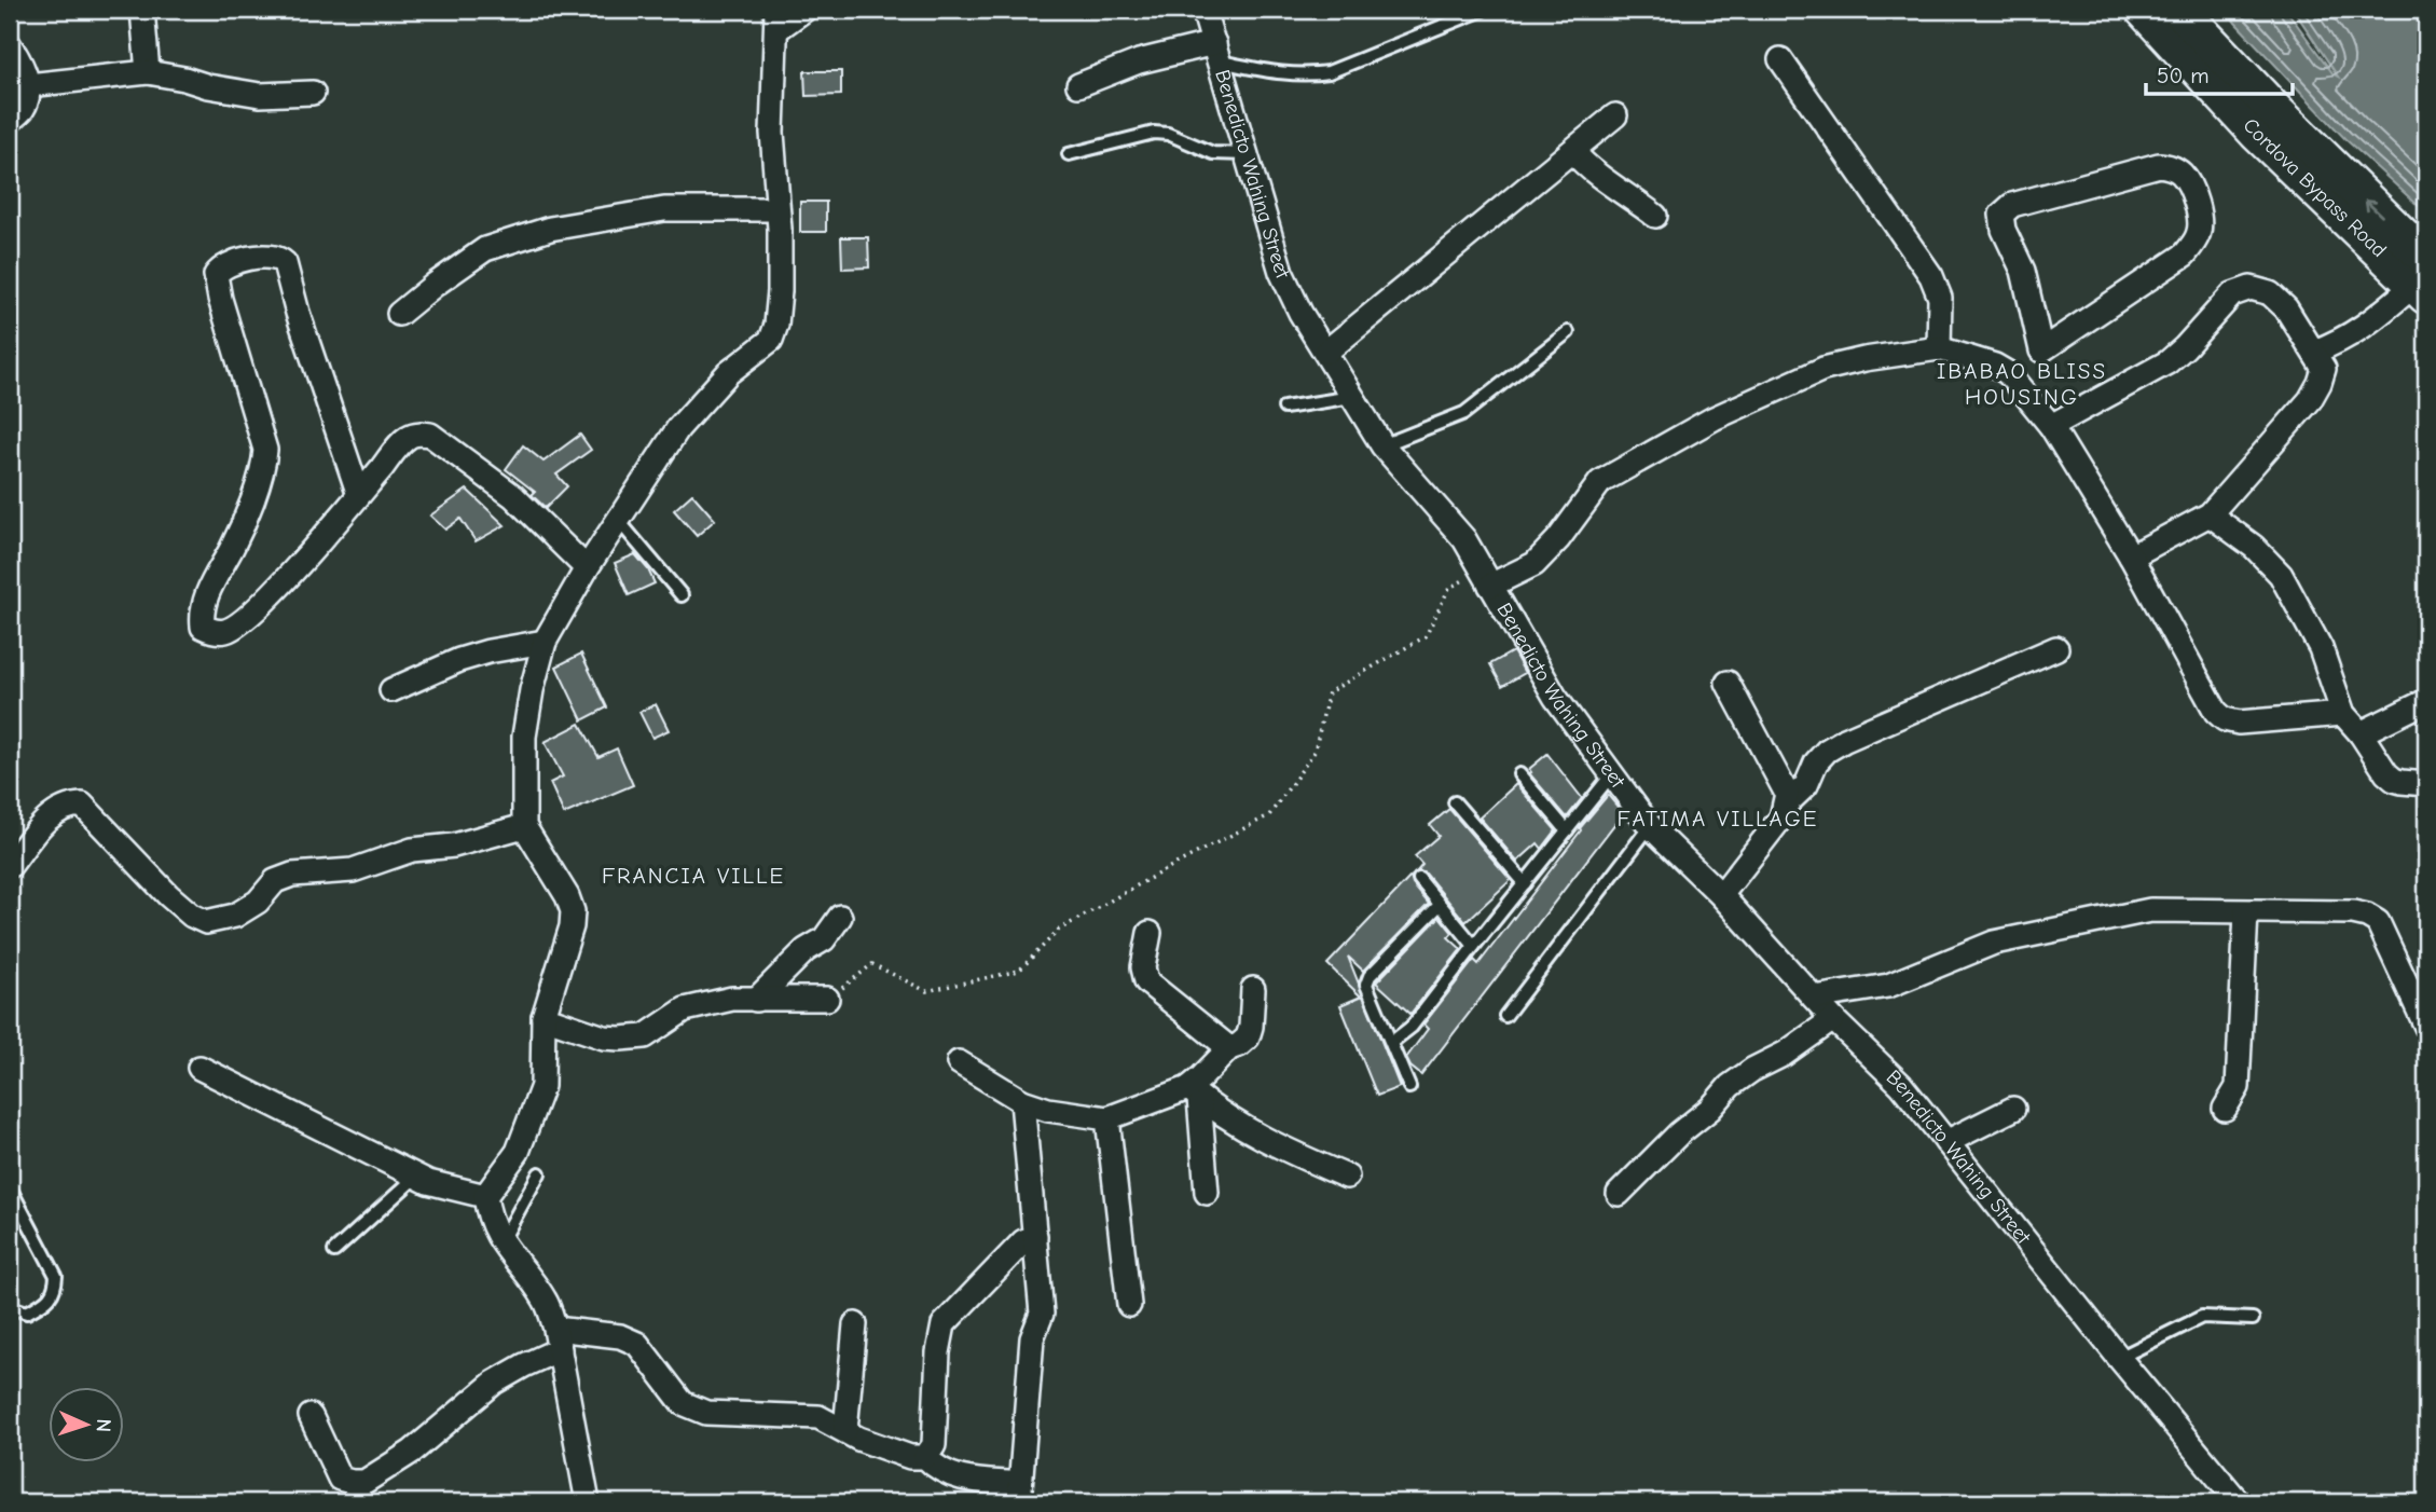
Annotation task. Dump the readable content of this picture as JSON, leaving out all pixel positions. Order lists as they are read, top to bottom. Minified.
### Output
{"streets":{"main road":["Cordova Bypass Road"],"street":["Benedicto Wahing Street"]},"districts":["IBABAO BLISS HOUSING","FATIMA VILLAGE","FRANCIA VILLE"],"scale_bar":"50 m","north":"right"}
